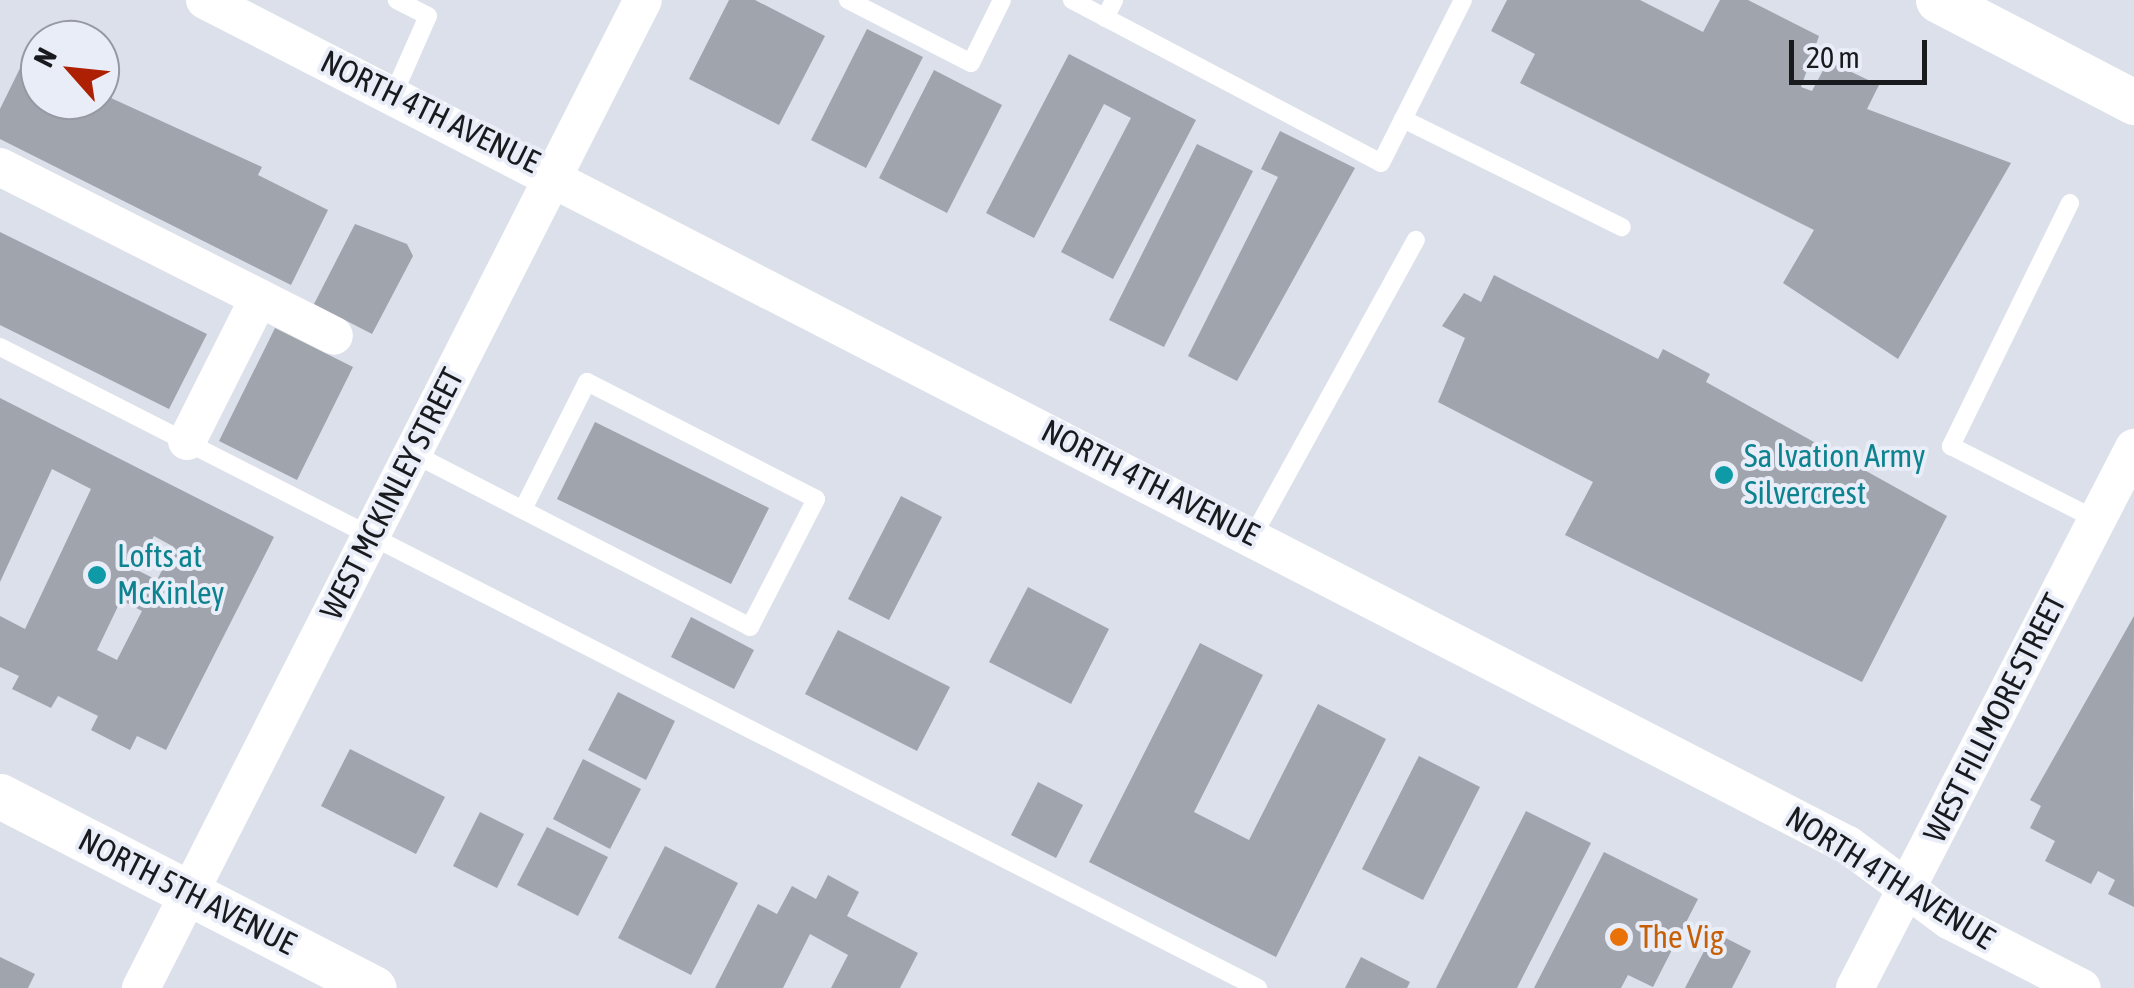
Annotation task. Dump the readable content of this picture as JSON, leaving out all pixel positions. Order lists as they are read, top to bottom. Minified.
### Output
{"streets":{"street":["NORTH 4TH AVENUE","WEST MCKINLEY STREET","WEST FILLMORE STREET","NORTH 5TH AVENUE"]},"crossings":[["NORTH 4TH AVENUE","WEST MCKINLEY STREET"],["NORTH 4TH AVENUE","WEST FILLMORE STREET"],["WEST MCKINLEY STREET","NORTH 5TH AVENUE"]],"places":["Sa lvation Army Silvercrest","Lofts at McKinley","The Vig"],"scale_bar":"20 m","north":"top left"}
